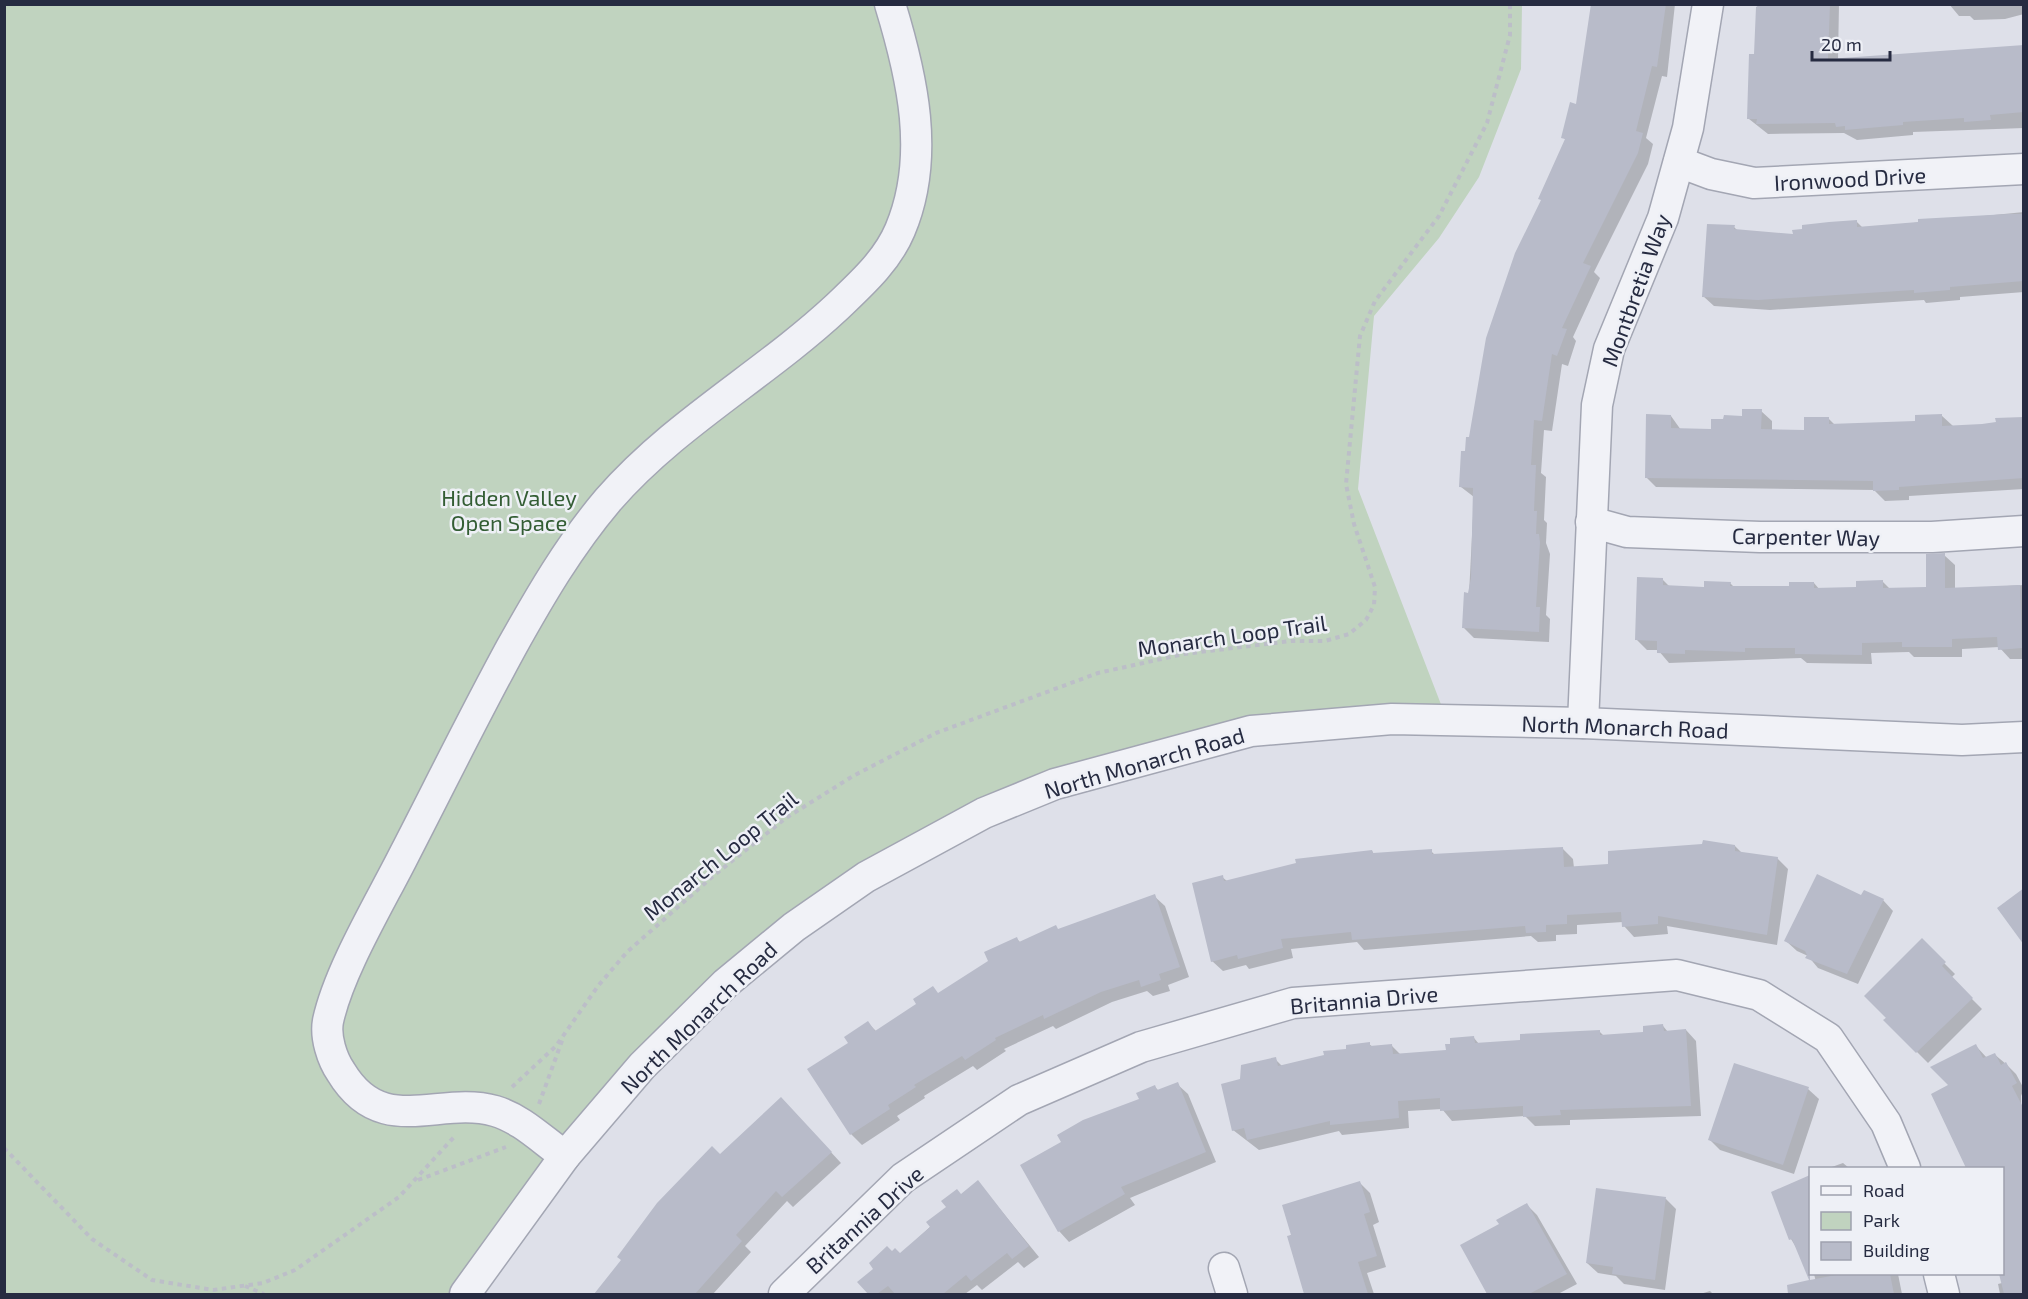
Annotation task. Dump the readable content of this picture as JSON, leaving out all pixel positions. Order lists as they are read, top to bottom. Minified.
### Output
{"streets":{"street":["Ironwood Drive","Montbretia Way","Carpenter Way","North Monarch Road","Britannia Drive"],"path":["Monarch Loop Trail"]},"crossings":[["Ironwood Drive","Montbretia Way"],["Montbretia Way","Carpenter Way"],["Montbretia Way","North Monarch Road"]],"parks":["Hidden Valley Open Space"],"legend":["Road","Park","Building"],"scale_bar":"20 m"}
